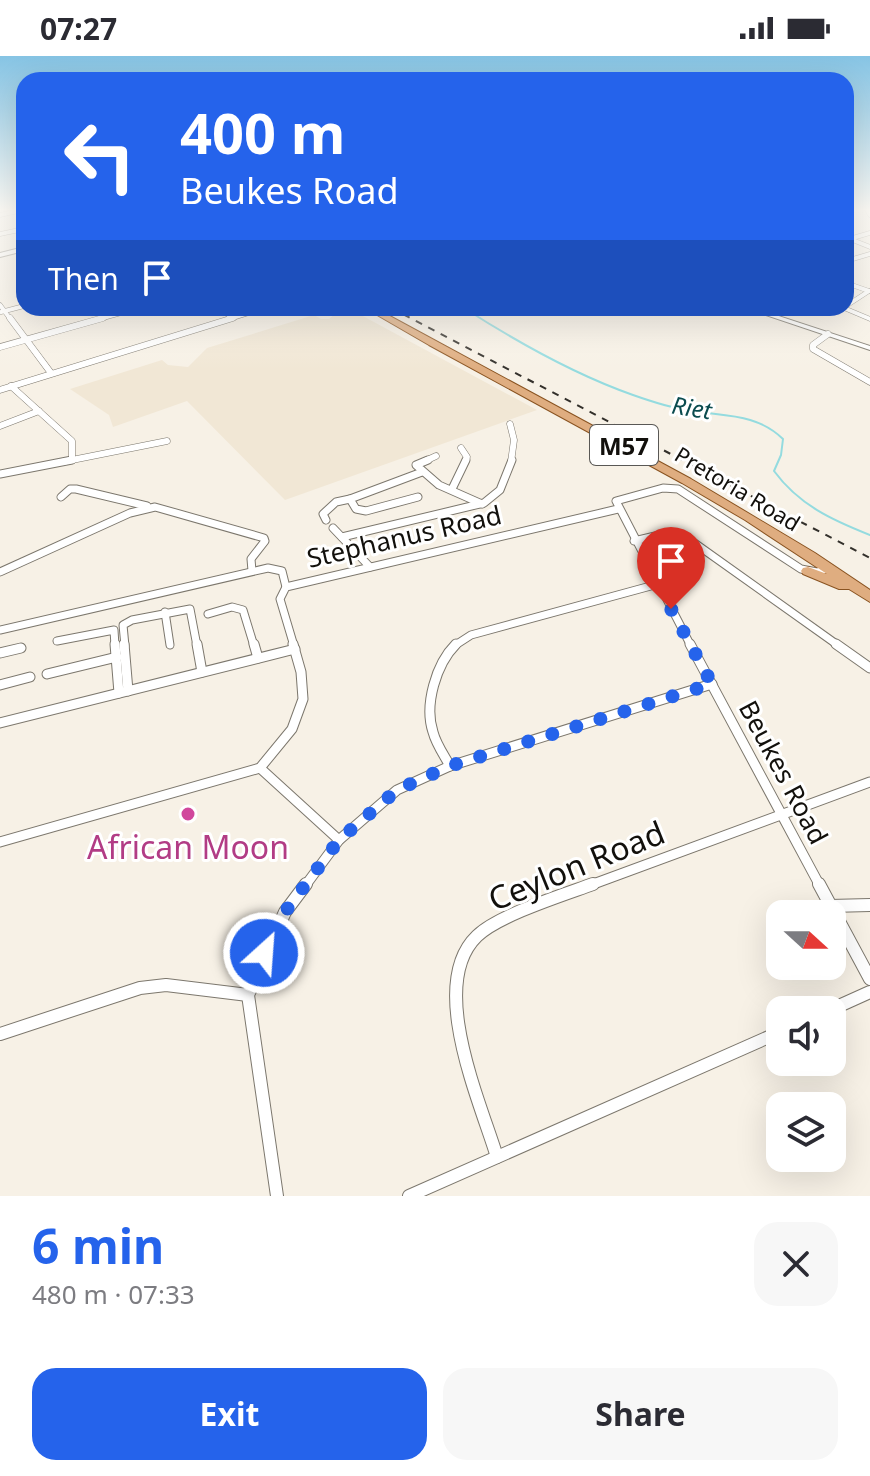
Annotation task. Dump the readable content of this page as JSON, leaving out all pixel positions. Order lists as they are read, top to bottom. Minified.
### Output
{"streets":{"main road":["M57","Pretoria Road"],"street":["Stephanus Road","Beukes Road","Ceylon Road"]},"crossings":[["Stephanus Road","Beukes Road"],["Beukes Road","Ceylon Road"]],"water":["Riet"],"places":["African Moon"],"north":"right","page":{"status":"07:27","turn":["400 m","Beukes Road"],"then":"Then","heading":["6 min","480 m · 07:33"],"buttons":["Exit","Share"]}}
